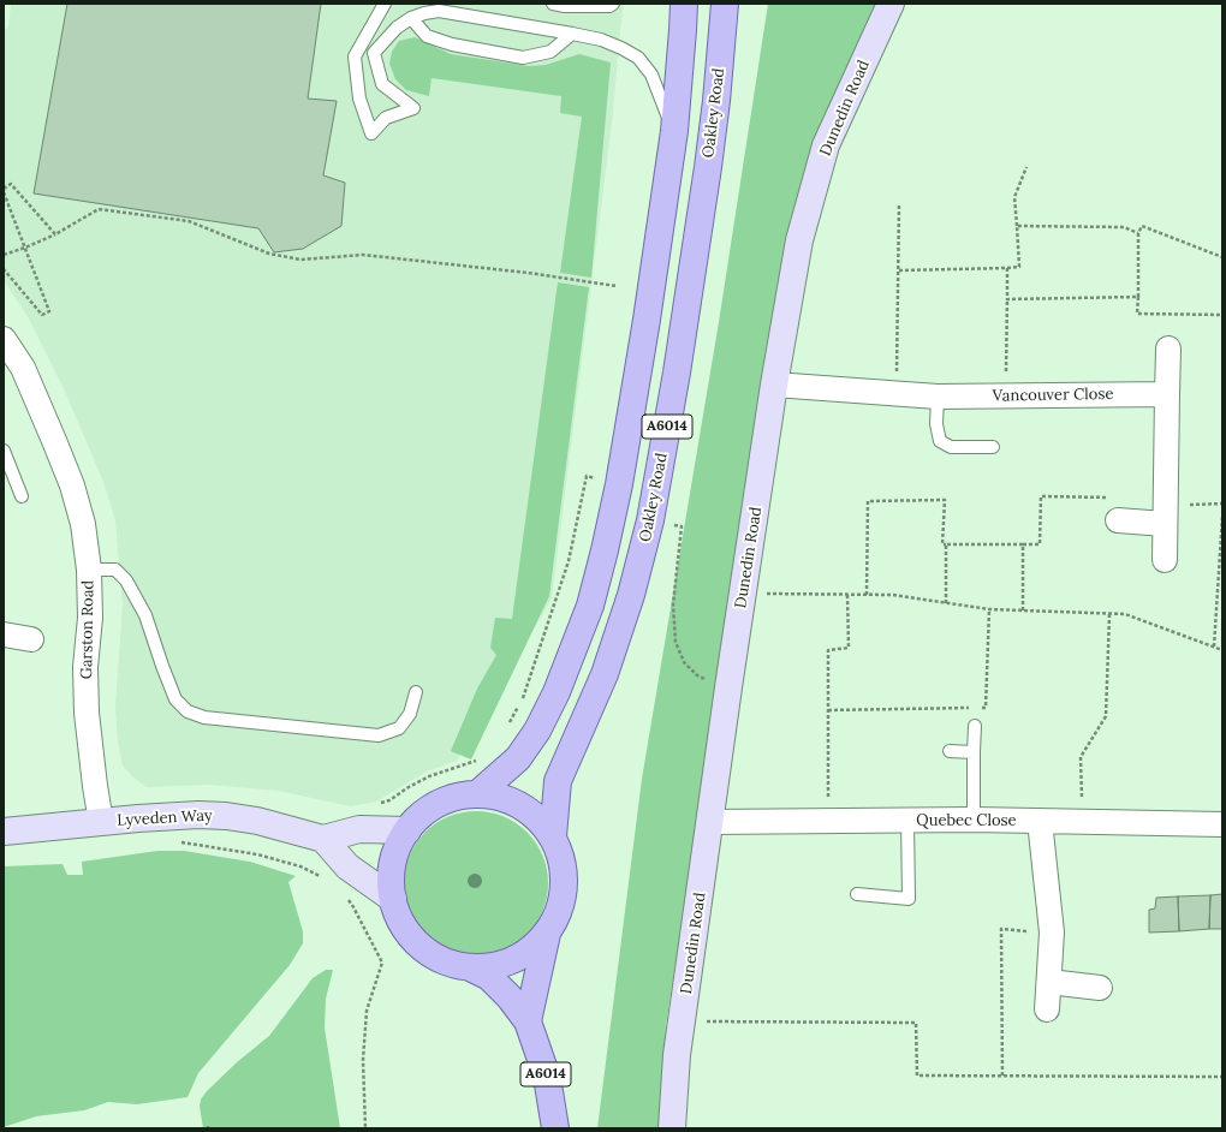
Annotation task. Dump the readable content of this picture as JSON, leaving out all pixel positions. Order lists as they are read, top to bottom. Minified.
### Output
{"streets":{"main road":["Oakley Road","A6014"],"street":["Dunedin Road","Vancouver Close","Garston Road","Lyveden Way","Quebec Close"]},"crossings":[["Dunedin Road","Vancouver Close"],["Dunedin Road","Quebec Close"],["Garston Road","Lyveden Way"]]}
